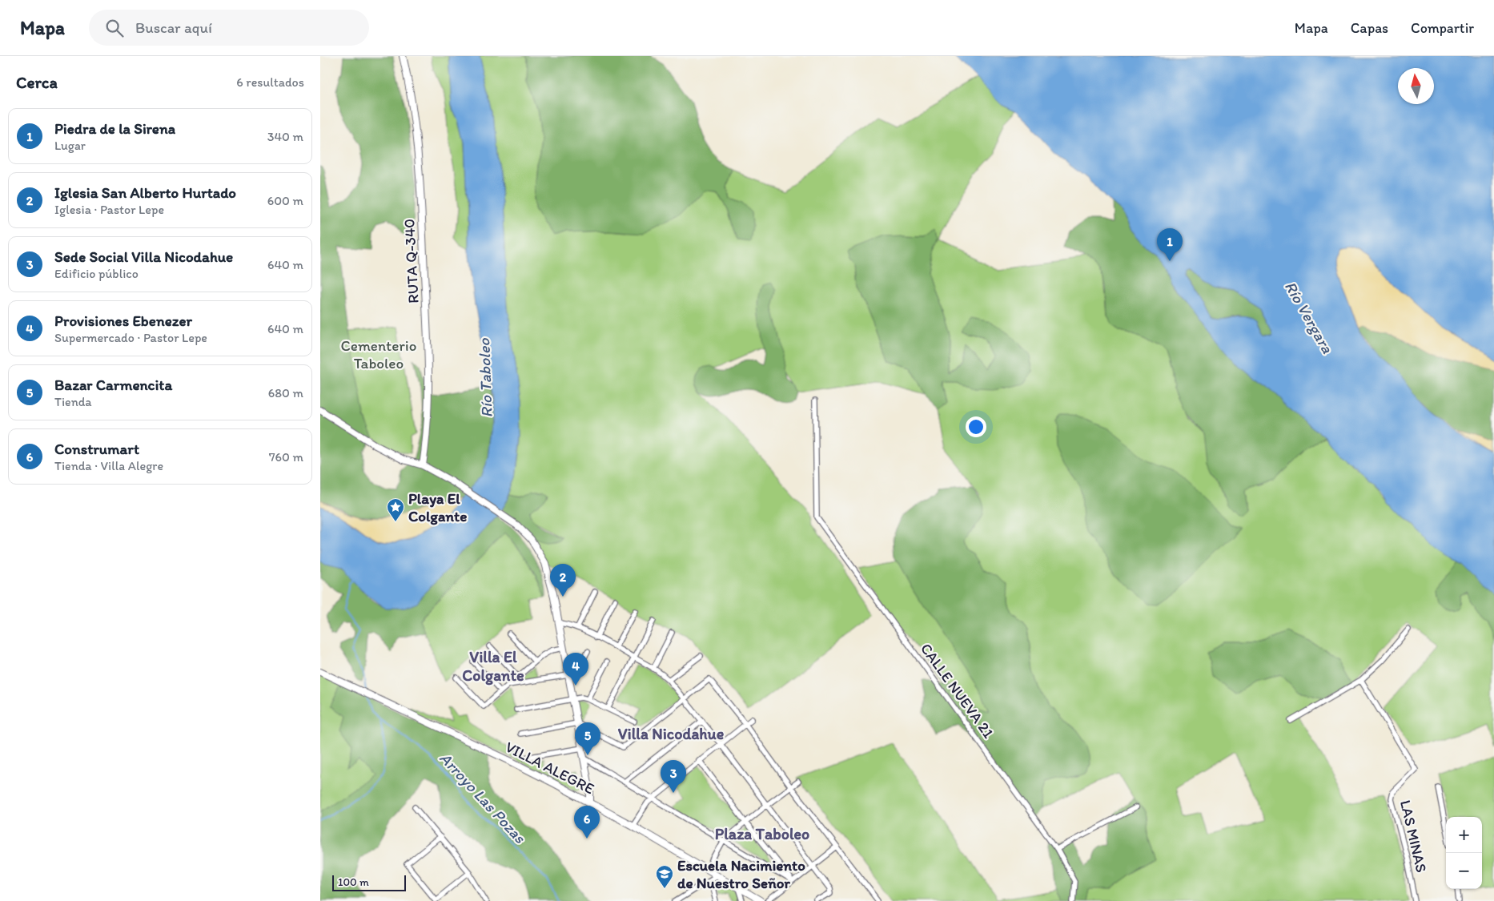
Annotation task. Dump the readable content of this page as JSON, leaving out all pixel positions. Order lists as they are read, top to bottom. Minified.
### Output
{"streets":{"street":["RUTA Q-340","CALLE NUEVA 21","VILLA ALEGRE","LAS MINAS"]},"districts":["Villa El Colgante","Villa Nicodahue","Plaza Taboleo"],"water":["Río Vergara","Río Taboleo","Arroyo Las Pozas"],"parks":["Cementerio Taboleo"],"places":{"place":["Playa El Colgante"],"school or university":["Escuela Nacimiento de Nuestro Señor"]},"scale_bar":"100 m","north":"top","page":{"header":"Mapa","search":"Buscar aquí","nav":["Mapa","Capas","Compartir"],"heading":["Cerca","6 resultados"],"list":[{"mark":"1","name":"Piedra de la Sirena","note":"Lugar","value":"340 m"},{"mark":"2","name":"Iglesia San Alberto Hurtado","note":"Iglesia · Pastor Lepe","value":"600 m"},{"mark":"3","name":"Sede Social Villa Nicodahue","note":"Edificio público","value":"640 m"},{"mark":"4","name":"Provisiones Ebenezer","note":"Supermercado · Pastor Lepe","value":"640 m"},{"mark":"5","name":"Bazar Carmencita","note":"Tienda","value":"680 m"},{"mark":"6","name":"Construmart","note":"Tienda · Villa Alegre","value":"760 m"}],"pins":["1","2","4","5","3","6"],"map_buttons":["+","−"],"scale":"100 m"}}
